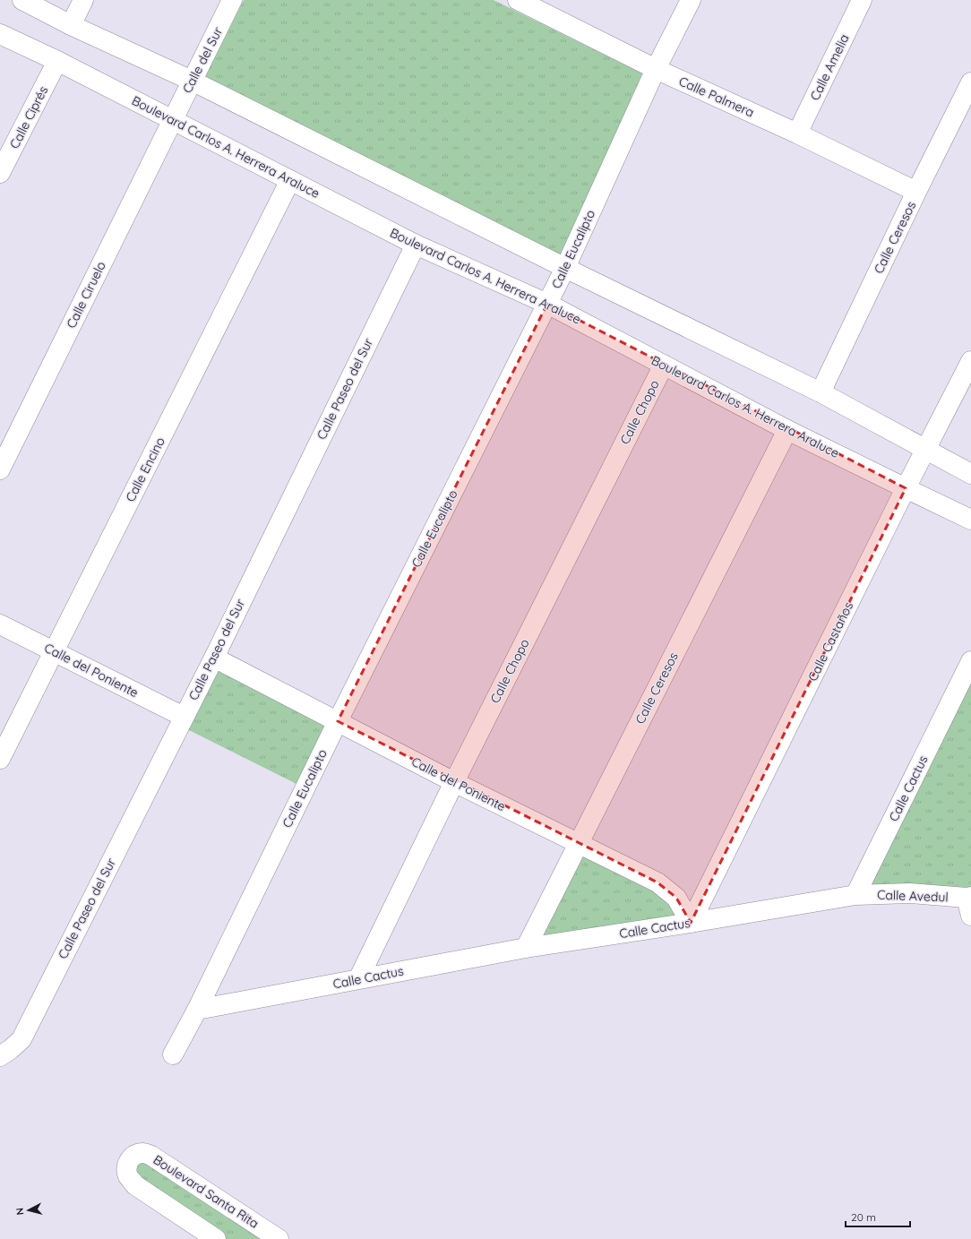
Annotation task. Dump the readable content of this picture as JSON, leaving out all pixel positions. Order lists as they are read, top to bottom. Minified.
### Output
{"streets":{"street":["Calle del Sur","Calle Amelia","Calle Palmera","Calle Ciprés","Boulevard Carlos A. Herrera Araluce","Calle Ceresos","Calle Eucalipto","Calle Ciruelo","Calle Paseo del Sur","Calle Chopo","Calle Encino","Calle Castaños","Calle del Poniente","Calle Cactus","Calle Avedul","Boulevard Santa Rita"]},"crossings":[["Calle del Sur","Boulevard Carlos A. Herrera Araluce"],["Calle del Sur","Calle Ciruelo"],["Calle Amelia","Calle Palmera"],["Calle Palmera","Calle Ceresos"],["Calle Palmera","Calle Eucalipto"],["Calle Ciprés","Boulevard Carlos A. Herrera Araluce"],["Boulevard Carlos A. Herrera Araluce","Calle Ceresos"],["Boulevard Carlos A. Herrera Araluce","Calle Eucalipto"],["Boulevard Carlos A. Herrera Araluce","Calle Ciruelo"],["Boulevard Carlos A. Herrera Araluce","Calle Paseo del Sur"],["Boulevard Carlos A. Herrera Araluce","Calle Chopo"],["Boulevard Carlos A. Herrera Araluce","Calle Encino"],["Boulevard Carlos A. Herrera Araluce","Calle Castaños"],["Calle Ceresos","Calle del Poniente"],["Calle Ceresos","Calle Cactus"],["Calle Eucalipto","Calle del Poniente"],["Calle Eucalipto","Calle Cactus"],["Calle Paseo del Sur","Calle del Poniente"],["Calle Chopo","Calle del Poniente"],["Calle Chopo","Calle Cactus"],["Calle Encino","Calle del Poniente"],["Calle Castaños","Calle del Poniente"],["Calle Castaños","Calle Cactus"],["Calle del Poniente","Calle Cactus"],["Calle Cactus","Calle Avedul"]],"scale_bar":"20 m","north":"left"}
